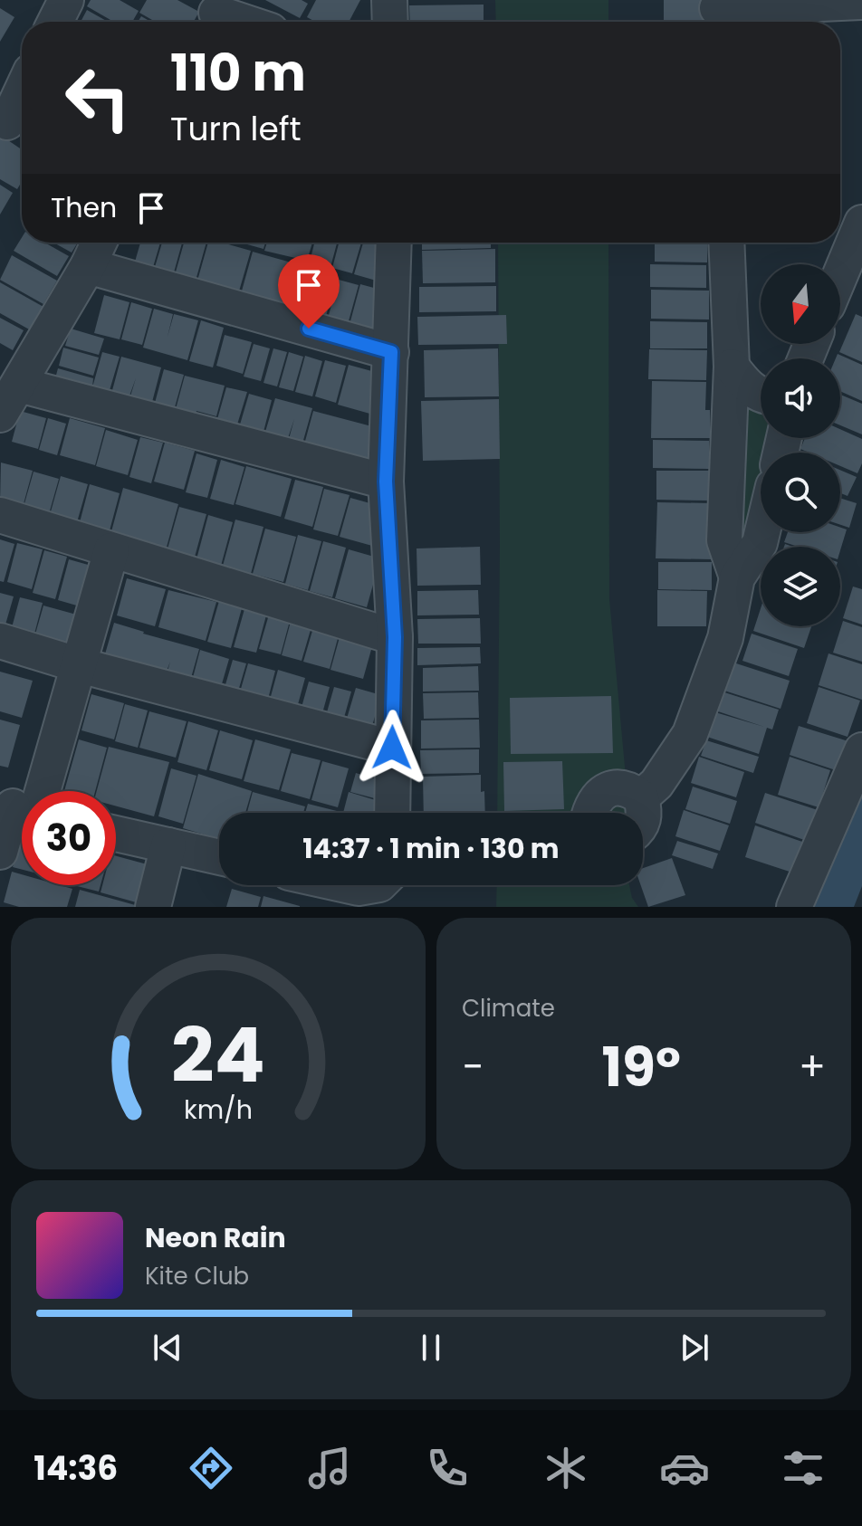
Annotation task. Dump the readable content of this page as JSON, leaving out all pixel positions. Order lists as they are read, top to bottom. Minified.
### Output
{"north":"bottom","page":{"turn":["110 m","Turn left"],"then":"Then","limit":"30","trip":"14:37 · 1 min · 130 m","tile":"Climate","heat":["−","19°","+"],"song":["Neon Rain","Kite Club"],"tabs":"14:36","gauge":["24","km/h"]}}
